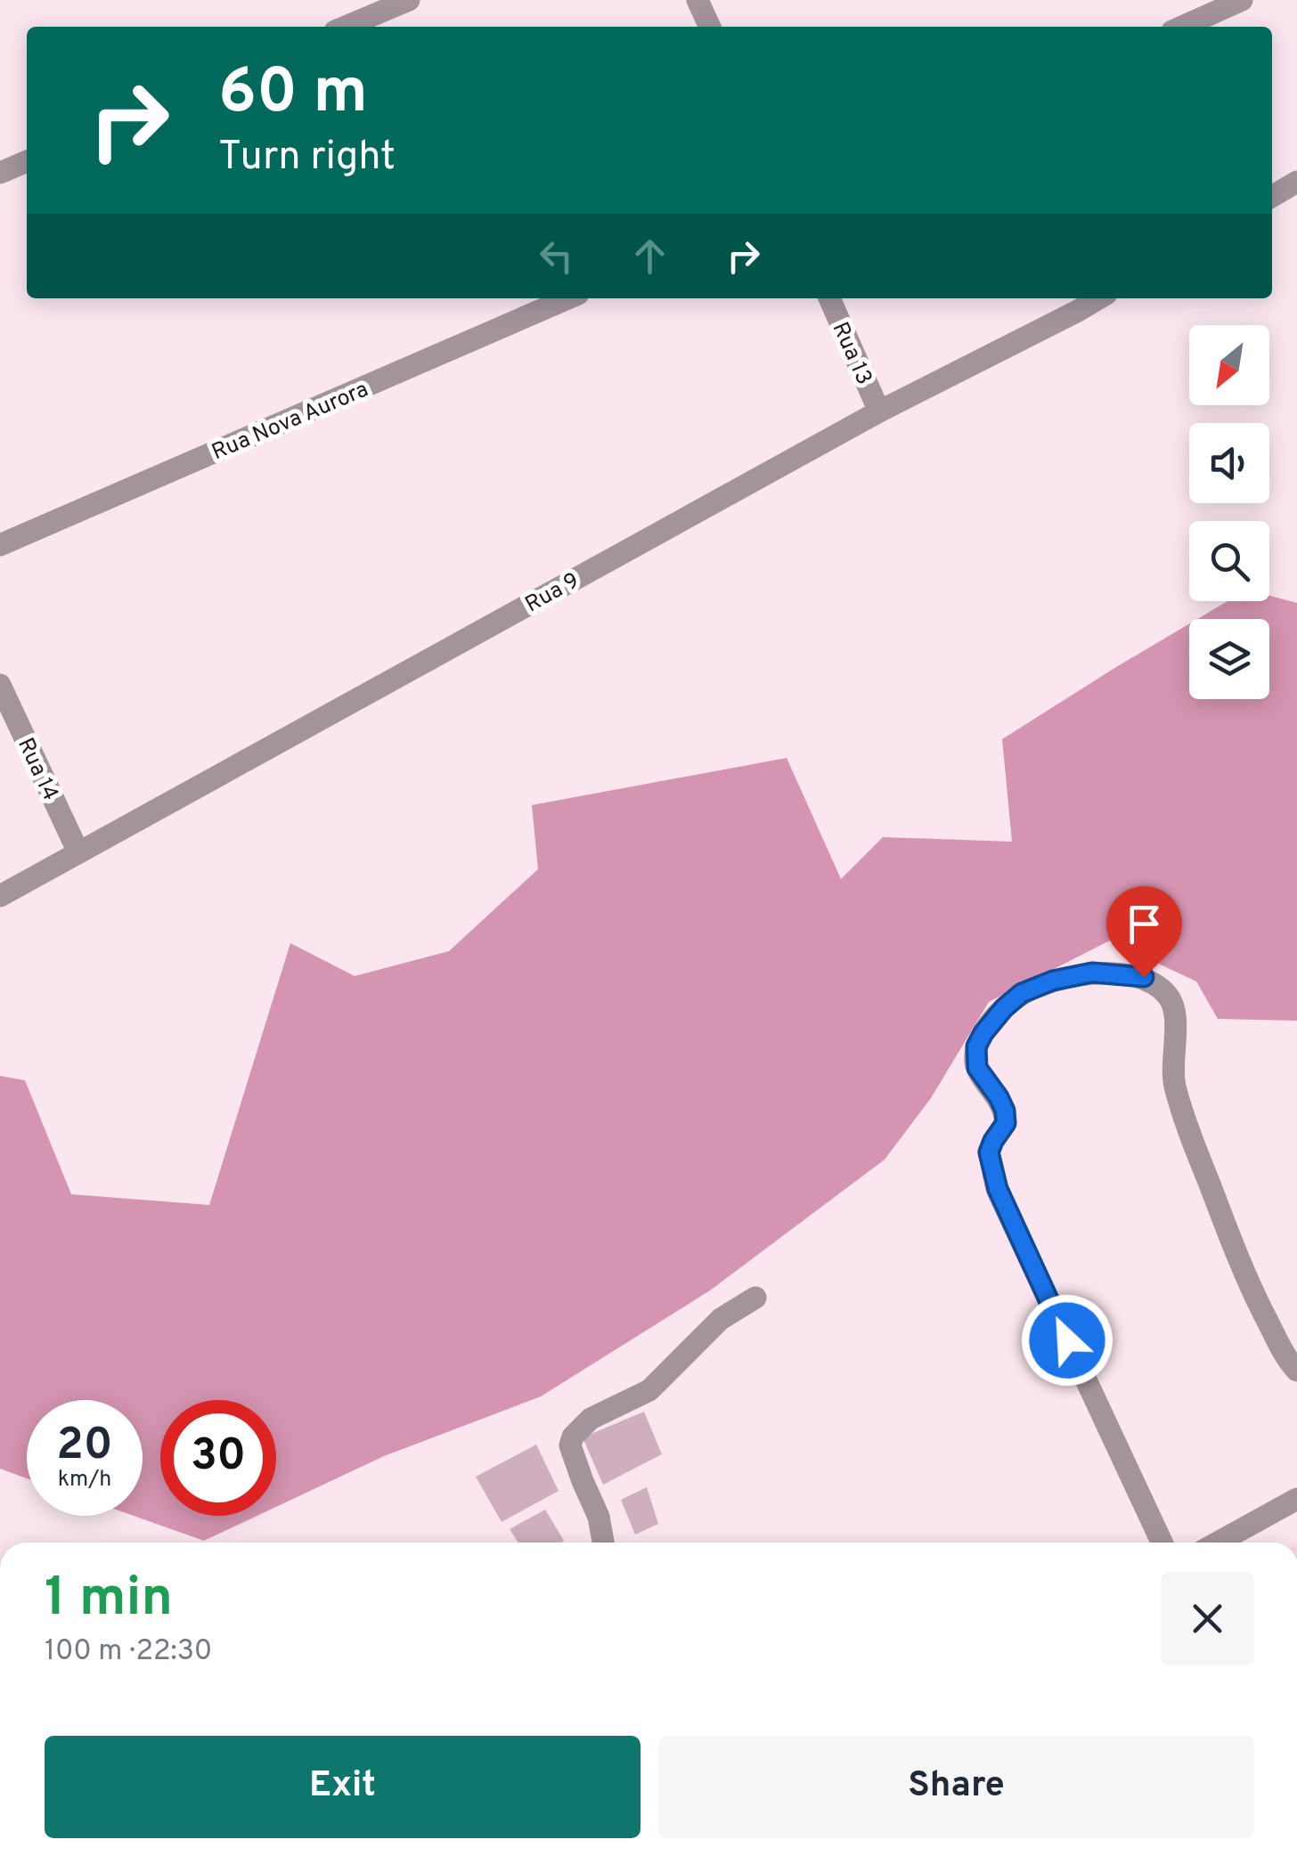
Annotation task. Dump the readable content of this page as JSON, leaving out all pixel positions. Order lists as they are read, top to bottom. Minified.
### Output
{"streets":{"street":["Rua 13","Rua Nova Aurora","Rua 9","Rua 14"]},"crossings":[["Rua 13","Rua 9"],["Rua 9","Rua 14"]],"north":"bottom left","page":{"turn":["60 m","Turn right"],"speed":"20 km/h","limit":"30","heading":["1 min","100 m · 22:30"],"buttons":["Exit","Share"]}}
